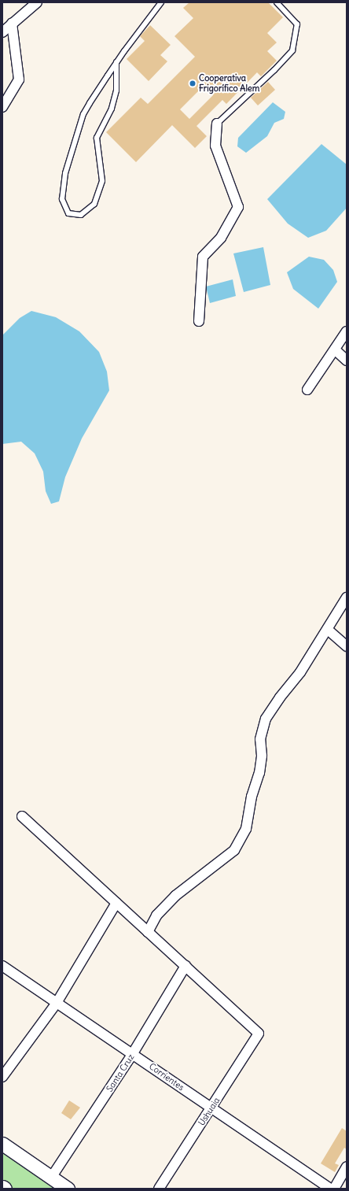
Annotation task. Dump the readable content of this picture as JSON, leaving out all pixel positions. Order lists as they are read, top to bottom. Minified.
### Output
{"streets":{"street":["Santa Cruz","Corrientes","Ushuaia"]},"crossings":[["Santa Cruz","Corrientes"],["Santa Cruz","Ushuaia"],["Corrientes","Ushuaia"]],"places":["Cooperativa Frigorífico Alem"]}
